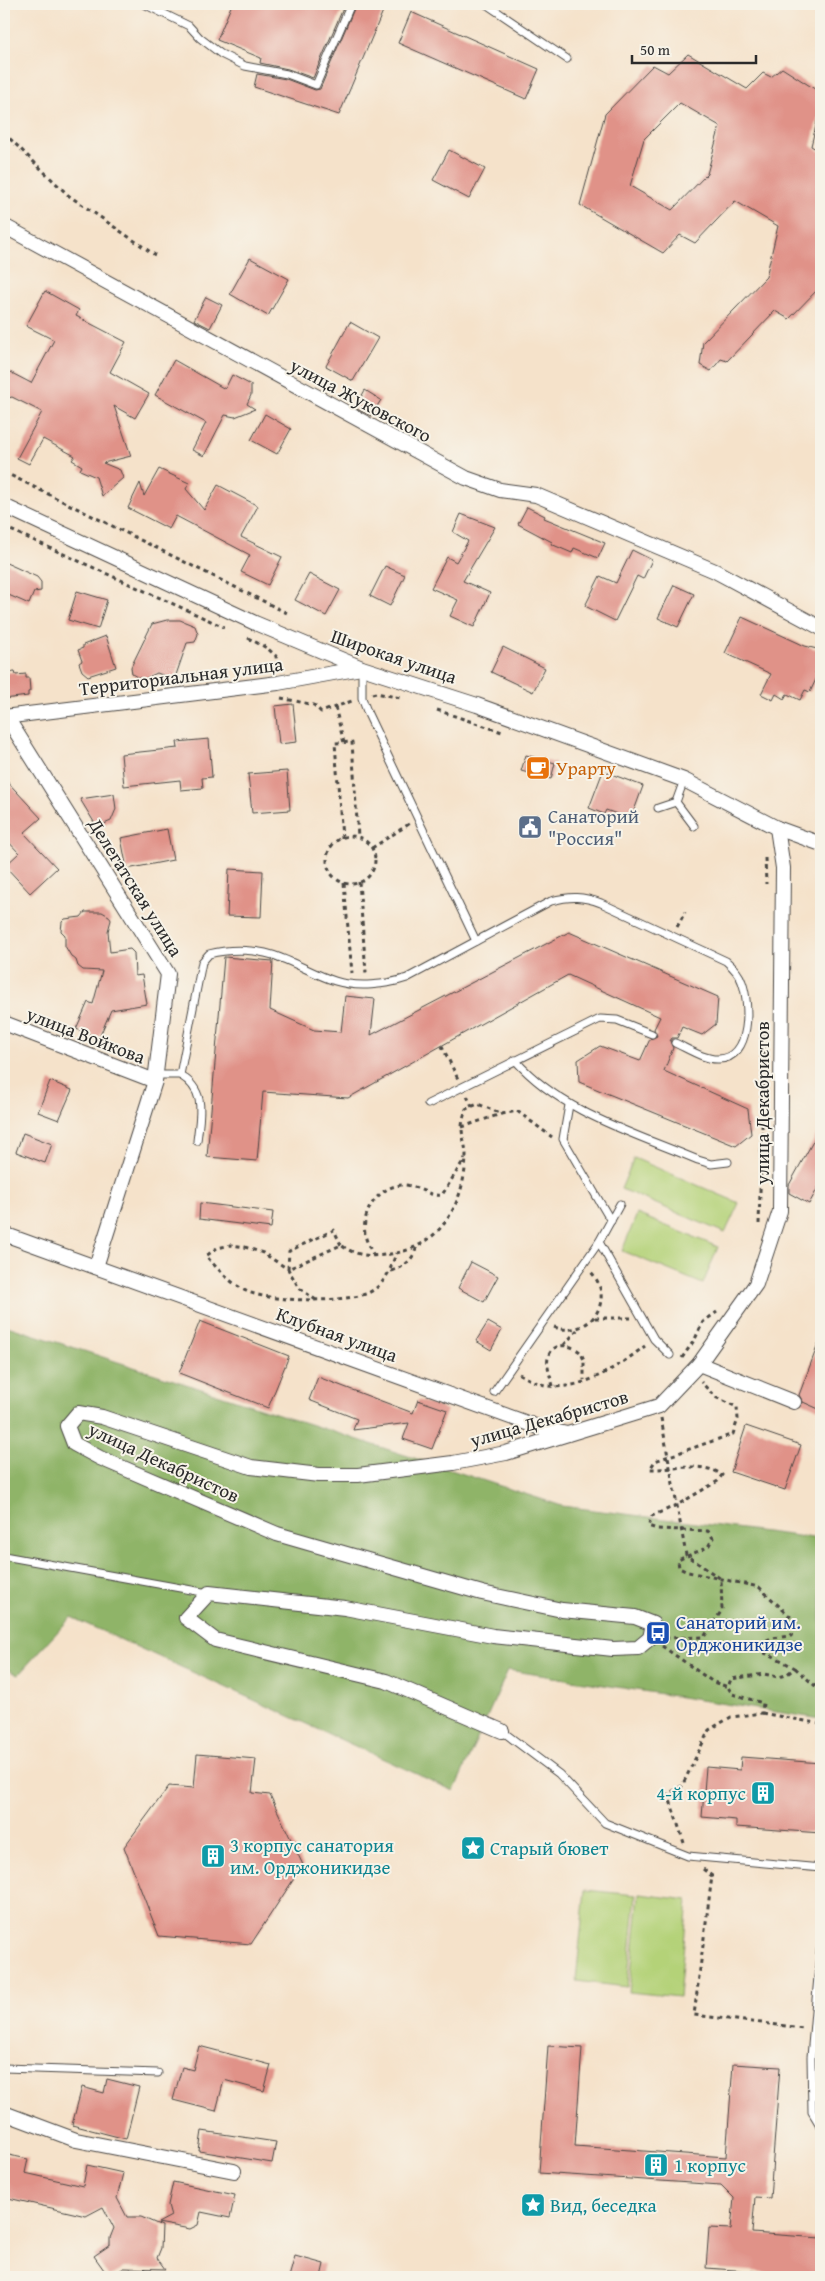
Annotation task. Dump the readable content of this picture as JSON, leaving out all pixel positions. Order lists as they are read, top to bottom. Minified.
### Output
{"streets":{"street":["улица Жуковского","Широкая улица","Территориальная улица","Делегатская улица","улица Войкова","улица Декабристов","Клубная улица"]},"crossings":[["Широкая улица","Территориальная улица"],["Широкая улица","улица Декабристов"],["Территориальная улица","Делегатская улица"],["Делегатская улица","улица Войкова"],["Делегатская улица","Клубная улица"],["улица Декабристов","Клубная улица"]],"places":{"cafe":["Урарту"],"public building":["Санаторий \"Россия\""],"bus stop":["Санаторий им. Орджоникидзе"],"building":["4-й корпус","3 корпус санатория им. Орджоникидзе","1 корпус"],"place":["Старый бювет","Вид, беседка"]},"scale_bar":"50 m"}
